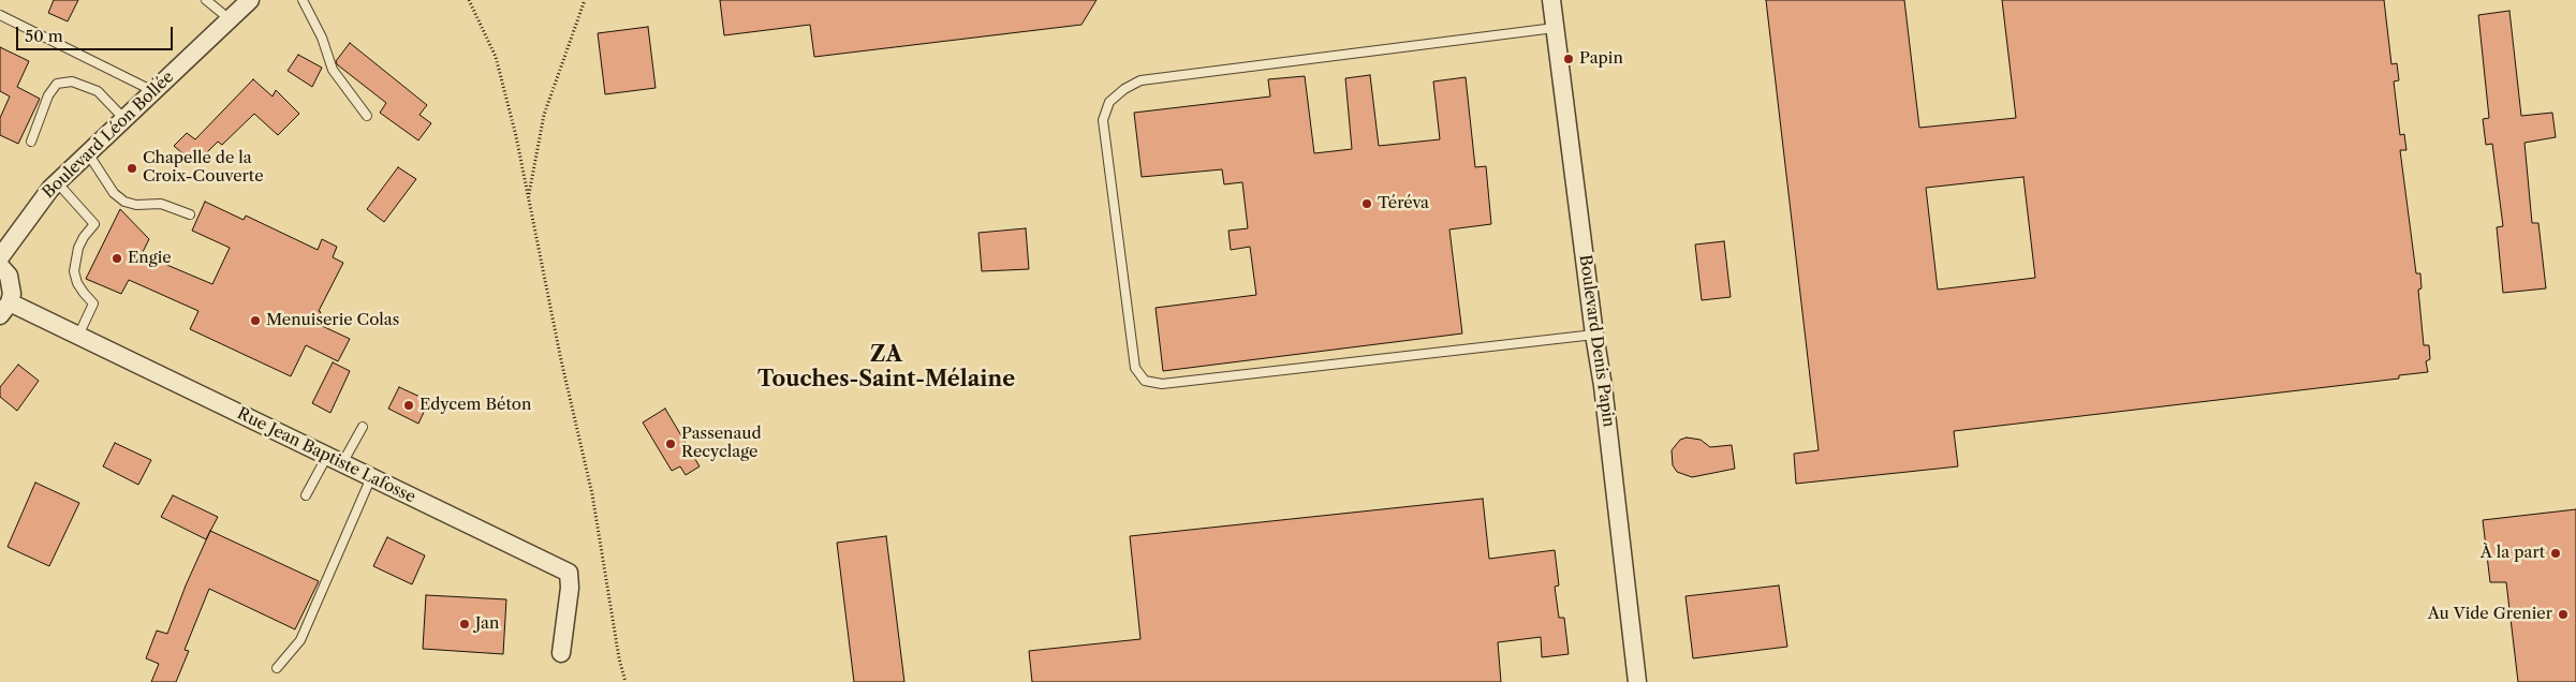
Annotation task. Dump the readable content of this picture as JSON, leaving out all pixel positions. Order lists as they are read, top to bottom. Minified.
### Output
{"streets":{"street":["Boulevard Léon Bollée","Boulevard Denis Papin","Rue Jean Baptiste Lafosse"]},"districts":["ZA Touches-Saint-Mélaine"],"places":["Papin","Chapelle de la Croix-Couverte","Téréva","Engie","Menuiserie Colas","Edycem Béton","Passenaud Recyclage","À la part","Au Vide Grenier","Jan"],"scale_bar":"50 m"}
